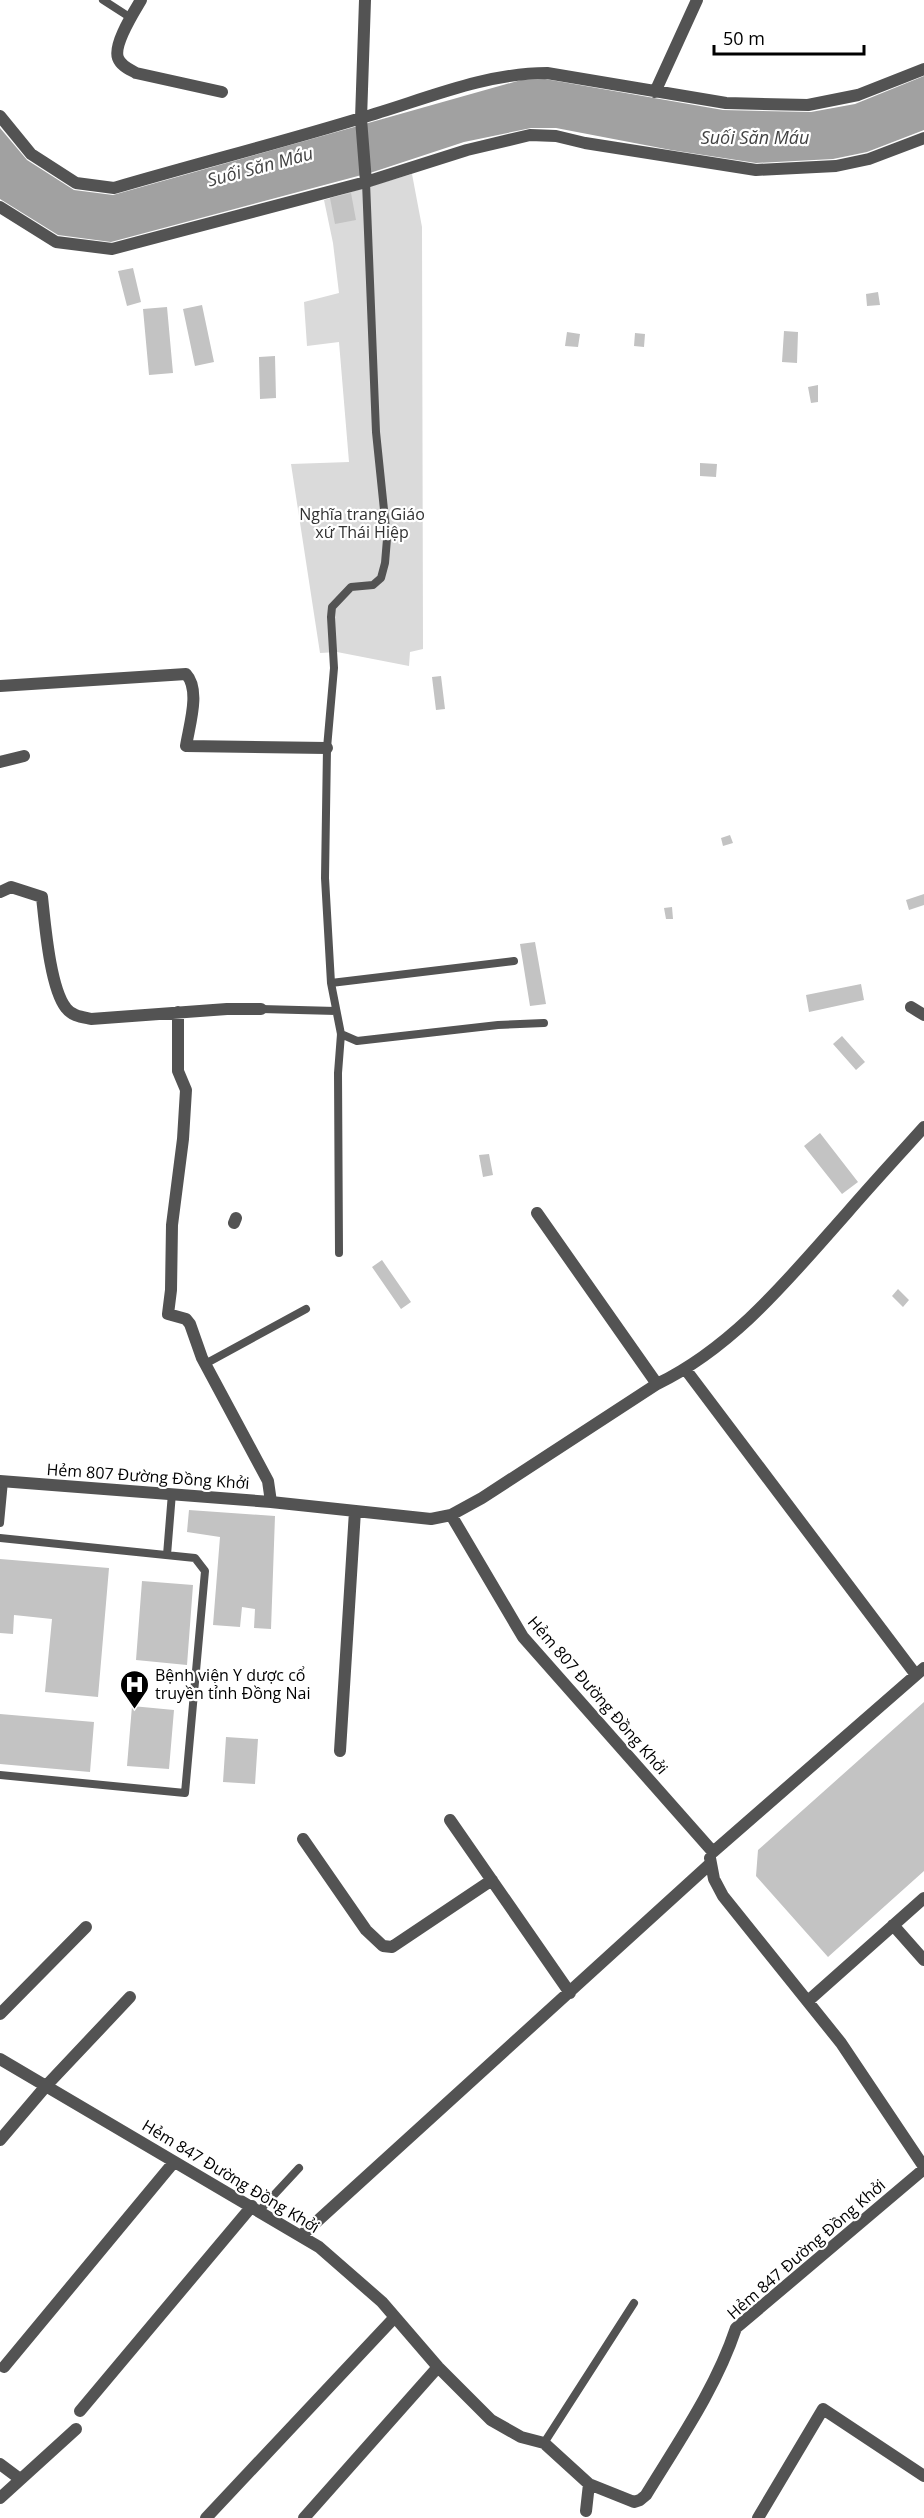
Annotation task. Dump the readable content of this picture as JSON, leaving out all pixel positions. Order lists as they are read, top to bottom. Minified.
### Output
{"streets":{"street":["Hẻm 807 Đường Đồng Khởi","Hẻm 847 Đường Đồng Khởi"]},"crossings":[["Hẻm 807 Đường Đồng Khởi","Hẻm 847 Đường Đồng Khởi"]],"water":["Suối Săn Máu"],"parks":["Nghĩa trang Giáo xứ Thái Hiệp"],"places":{"hospital":["Bệnh viện Y dược cổ truyền tỉnh Đồng Nai"]},"scale_bar":"50 m"}
